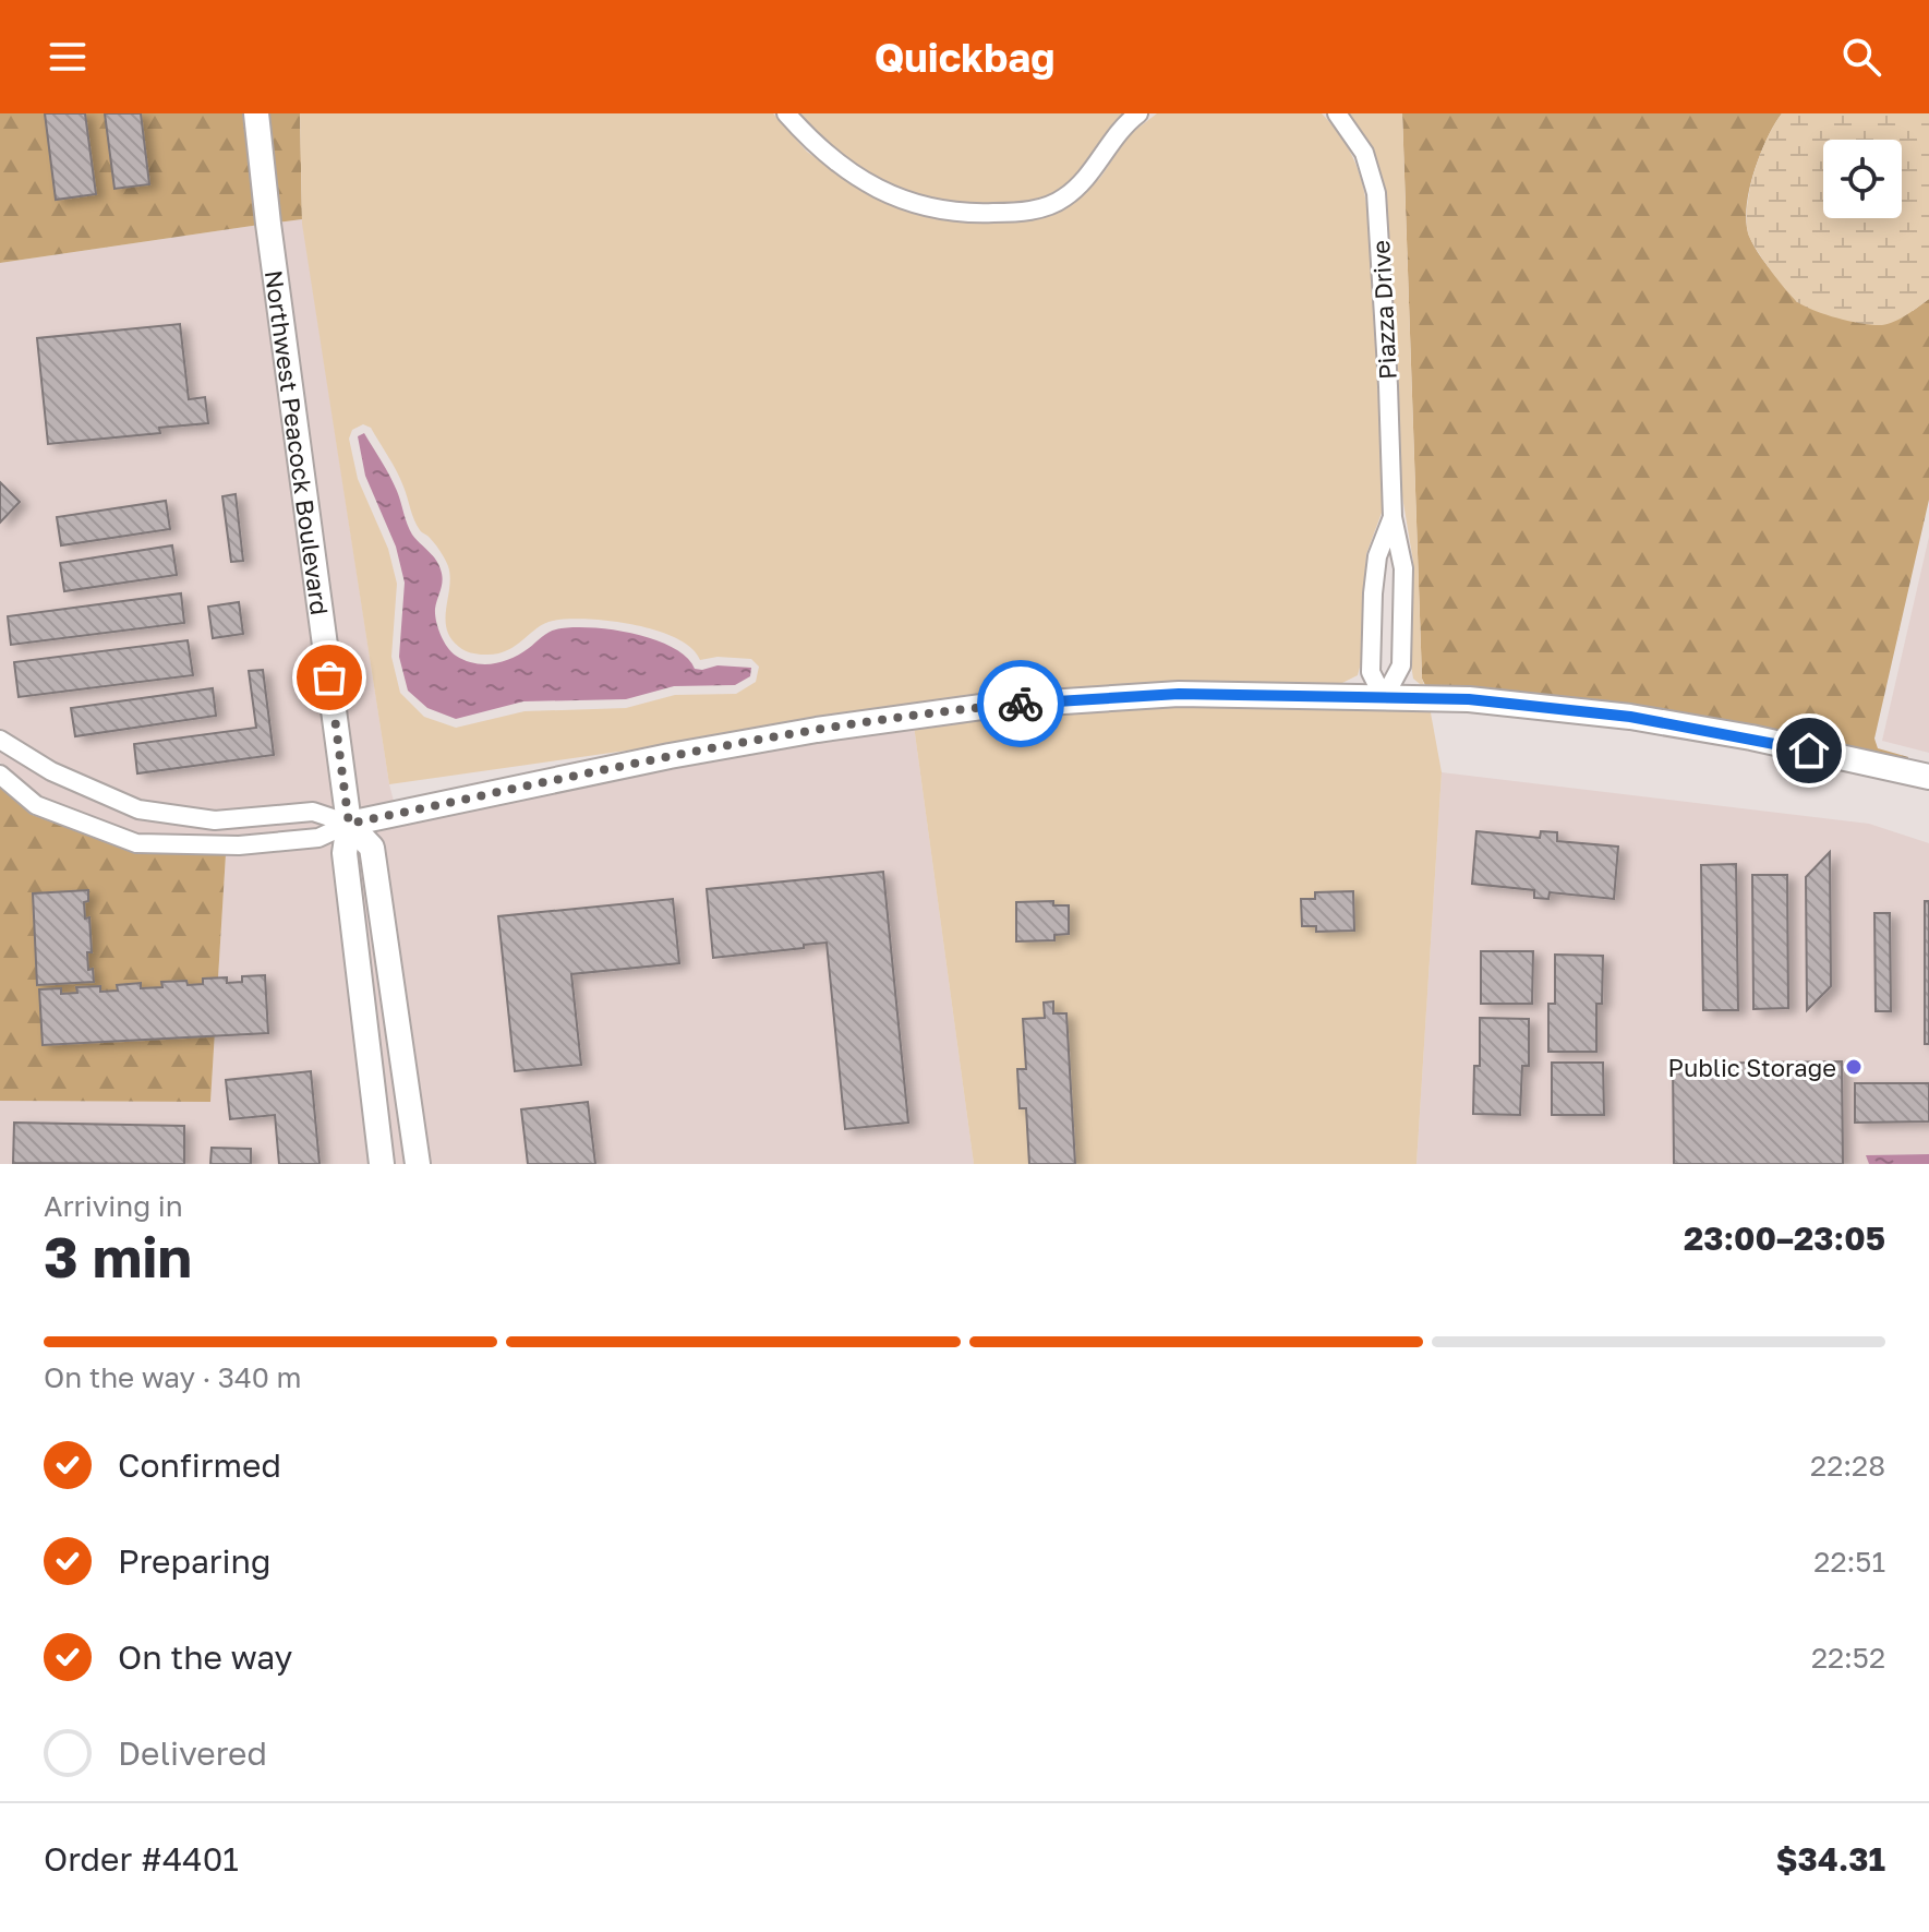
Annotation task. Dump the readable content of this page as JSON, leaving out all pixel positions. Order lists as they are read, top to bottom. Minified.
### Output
{"streets":{"street":["Piazza Drive","Northwest Peacock Boulevard"]},"places":["Public Storage"],"page":{"header":"Quickbag","heading":["3 min","Arriving in","23:00–23:05"],"panel":["Order #4401","$34.31"],"bar":"On the way · 340 m","list":[["Confirmed","22:28"],["Preparing","22:51"],["On the way","22:52"],"Delivered"]}}
